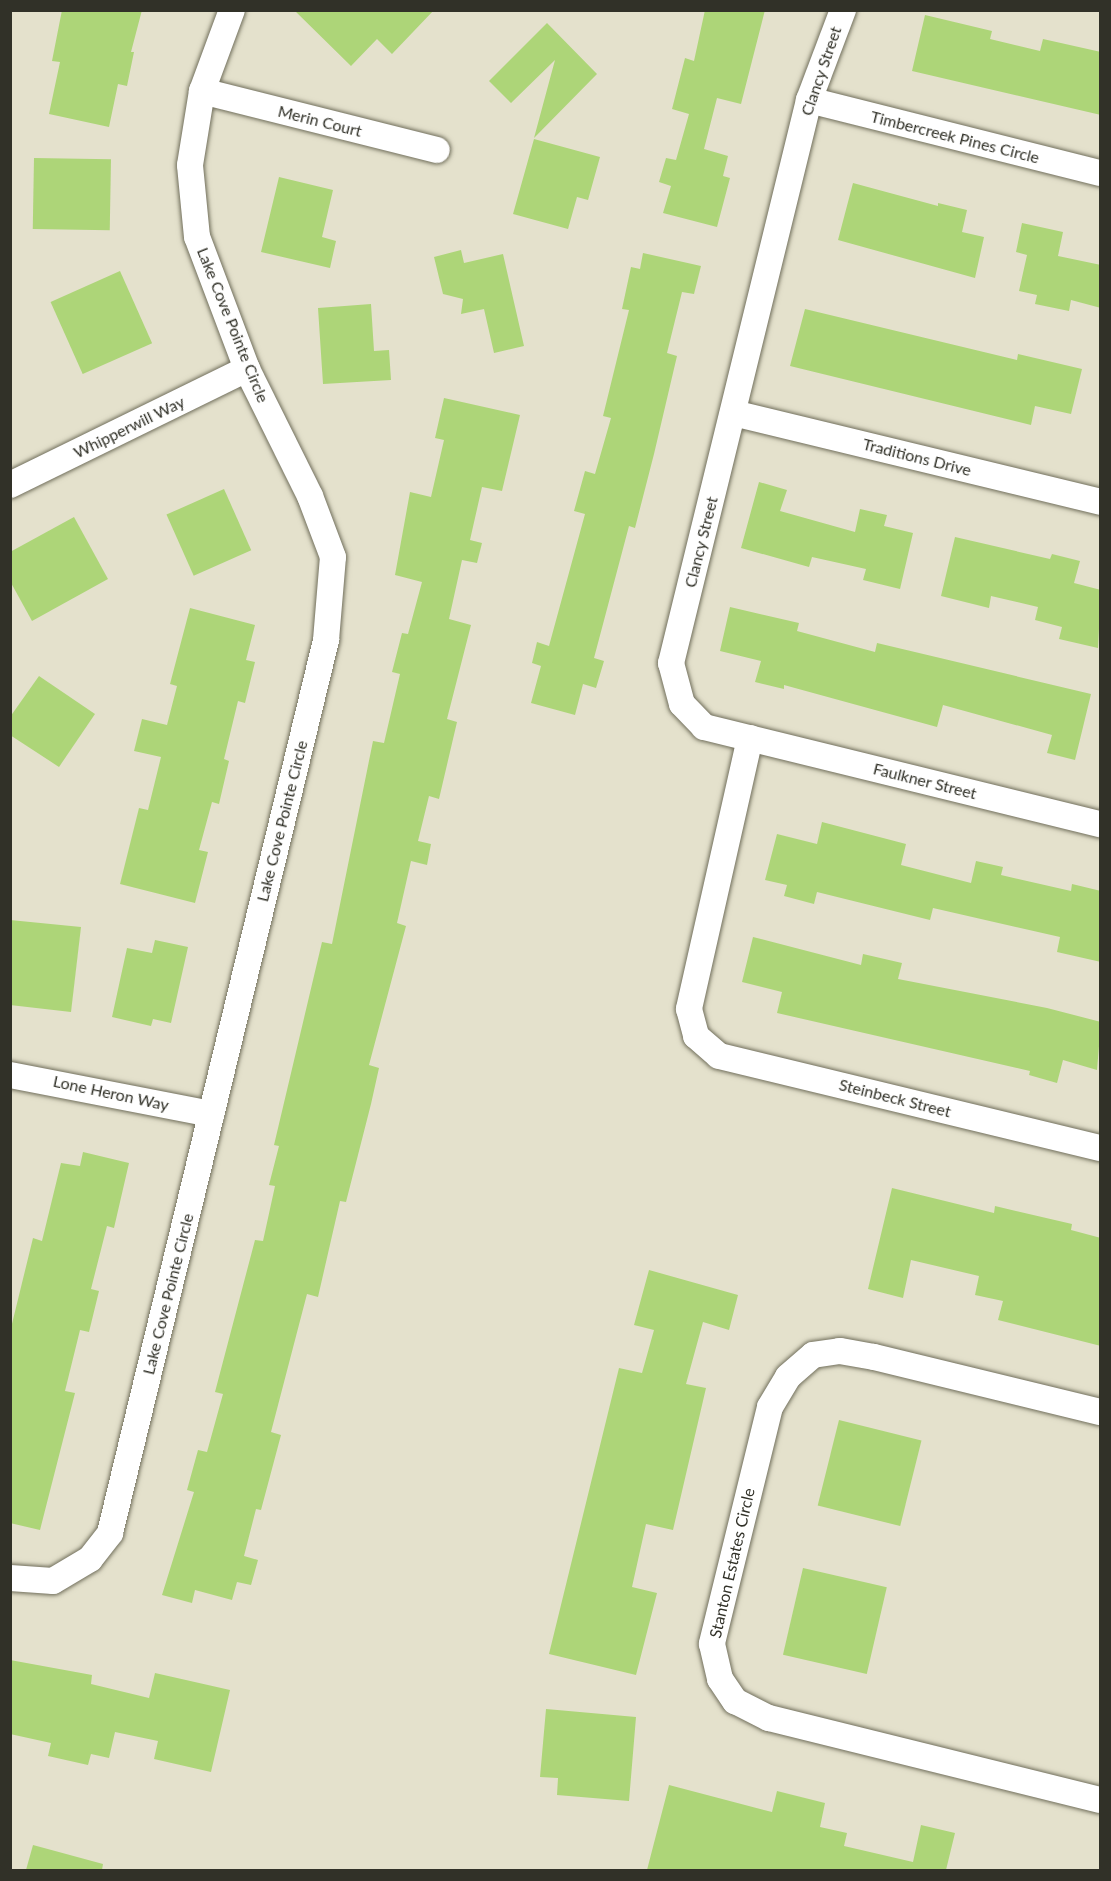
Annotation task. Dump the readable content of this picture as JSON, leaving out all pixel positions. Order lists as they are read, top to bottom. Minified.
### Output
{"streets":{"street":["Clancy Street","Merin Court","Timbercreek Pines Circle","Lake Cove Pointe Circle","Whipperwill Way","Traditions Drive","Faulkner Street","Lone Heron Way","Steinbeck Street","Stanton Estates Circle"]},"crossings":[["Clancy Street","Timbercreek Pines Circle"],["Clancy Street","Traditions Drive"],["Clancy Street","Faulkner Street"],["Clancy Street","Steinbeck Street"],["Merin Court","Lake Cove Pointe Circle"],["Lake Cove Pointe Circle","Whipperwill Way"],["Lake Cove Pointe Circle","Lone Heron Way"],["Faulkner Street","Steinbeck Street"]]}
